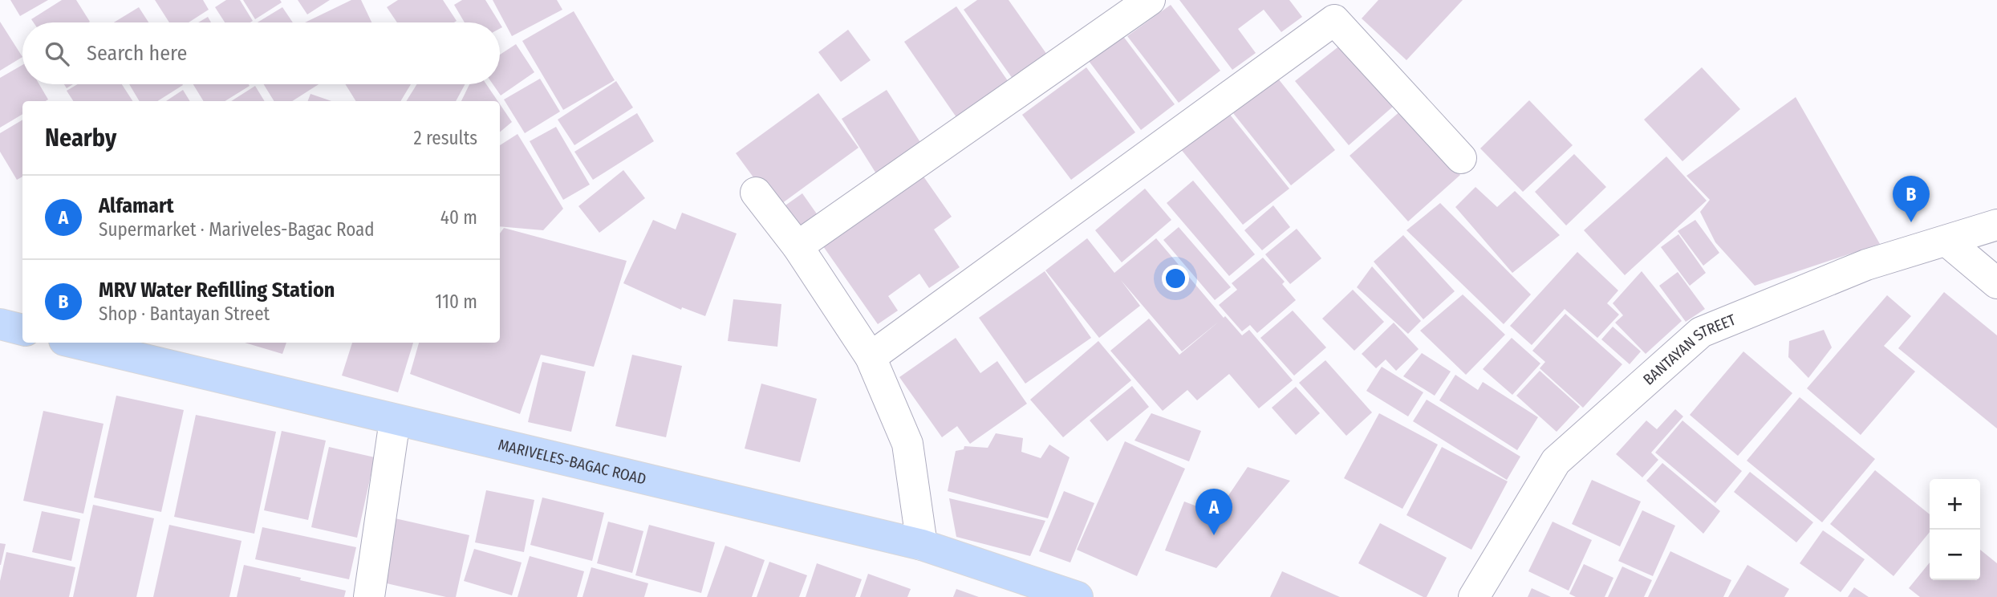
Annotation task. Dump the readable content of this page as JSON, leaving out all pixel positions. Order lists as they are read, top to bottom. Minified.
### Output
{"streets":{"main road":["MARIVELES-BAGAC ROAD"],"street":["BANTAYAN STREET"]},"page":{"search":"Search here","heading":["Nearby","2 results"],"list":[{"mark":"A","name":"Alfamart","note":"Supermarket · Mariveles-Bagac Road","value":"40 m"},{"mark":"B","name":"MRV Water Refilling Station","note":"Shop · Bantayan Street","value":"110 m"}],"pins":["B","A"],"map_buttons":["+","−"]}}
